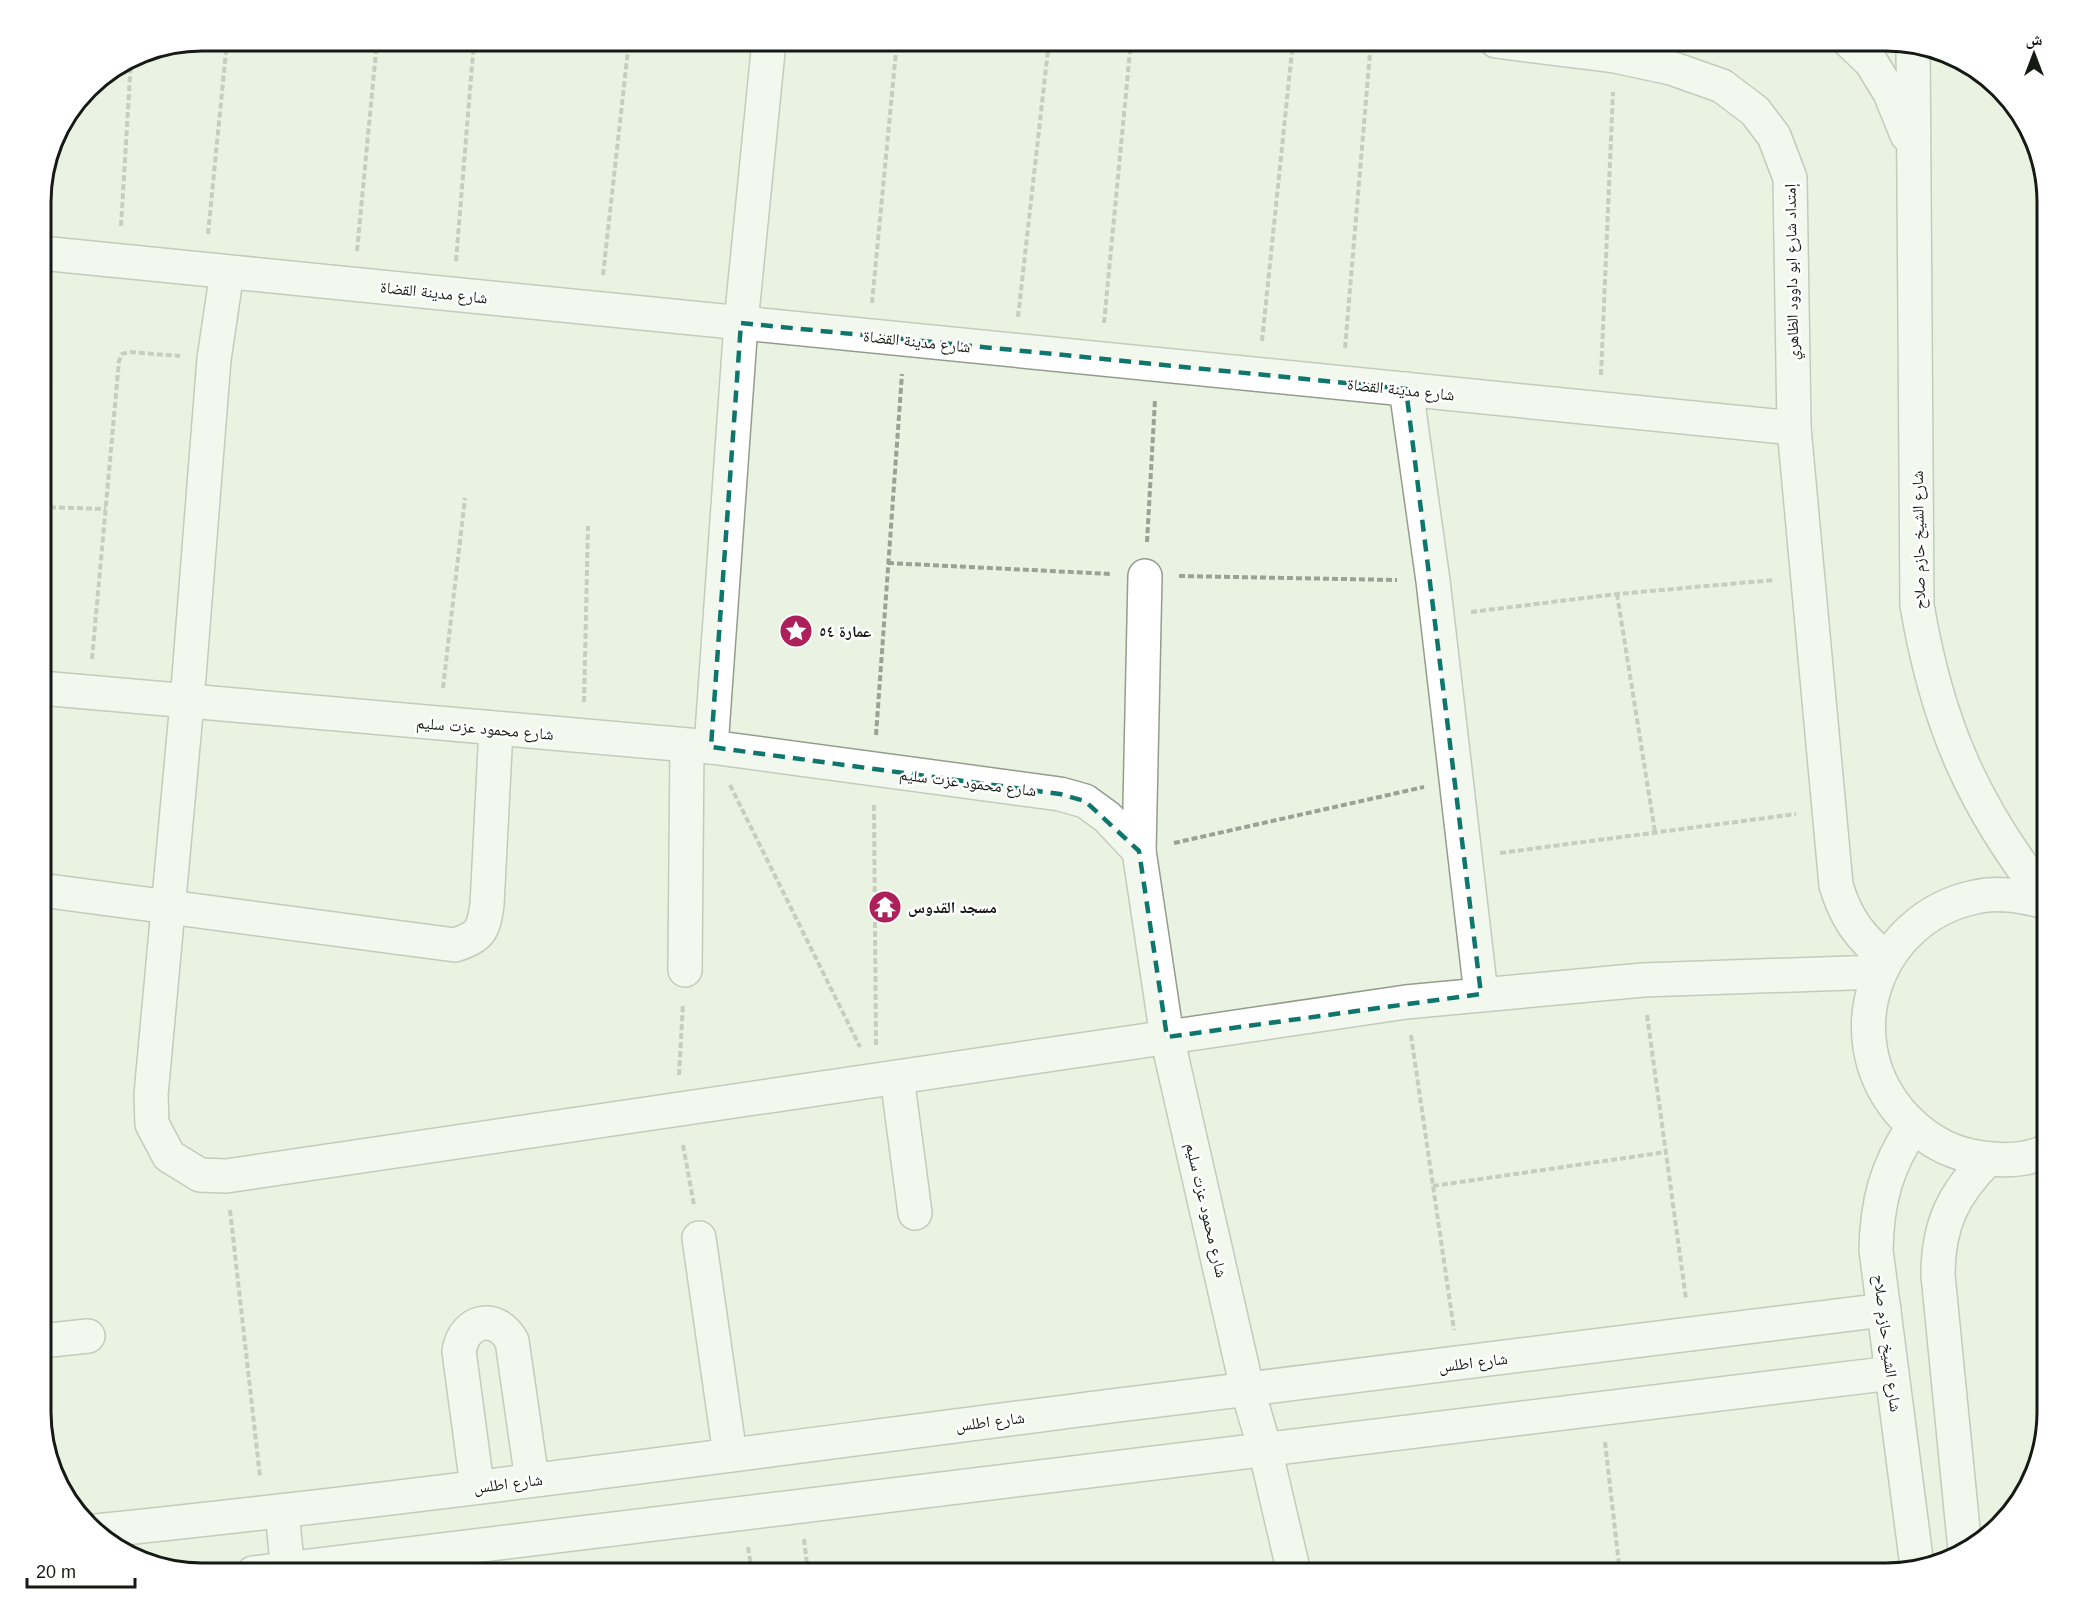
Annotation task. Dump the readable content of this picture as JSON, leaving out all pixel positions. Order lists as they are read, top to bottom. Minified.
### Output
{"streets":{"street":["إمتداد شارع ابو داوود الظاهري","شارع مدينة القضاة","شارع الشيخ حازم صلاح","شارع محمود عزت سليم","شارع اطلس"]},"crossings":[["إمتداد شارع ابو داوود الظاهري","شارع مدينة القضاة"],["شارع الشيخ حازم صلاح","شارع اطلس"],["شارع محمود عزت سليم","شارع اطلس"]],"places":{"place":["عمارة ٥٤"],"temple":["مسجد القدوس"]},"scale_bar":"20 m","north":"top"}
